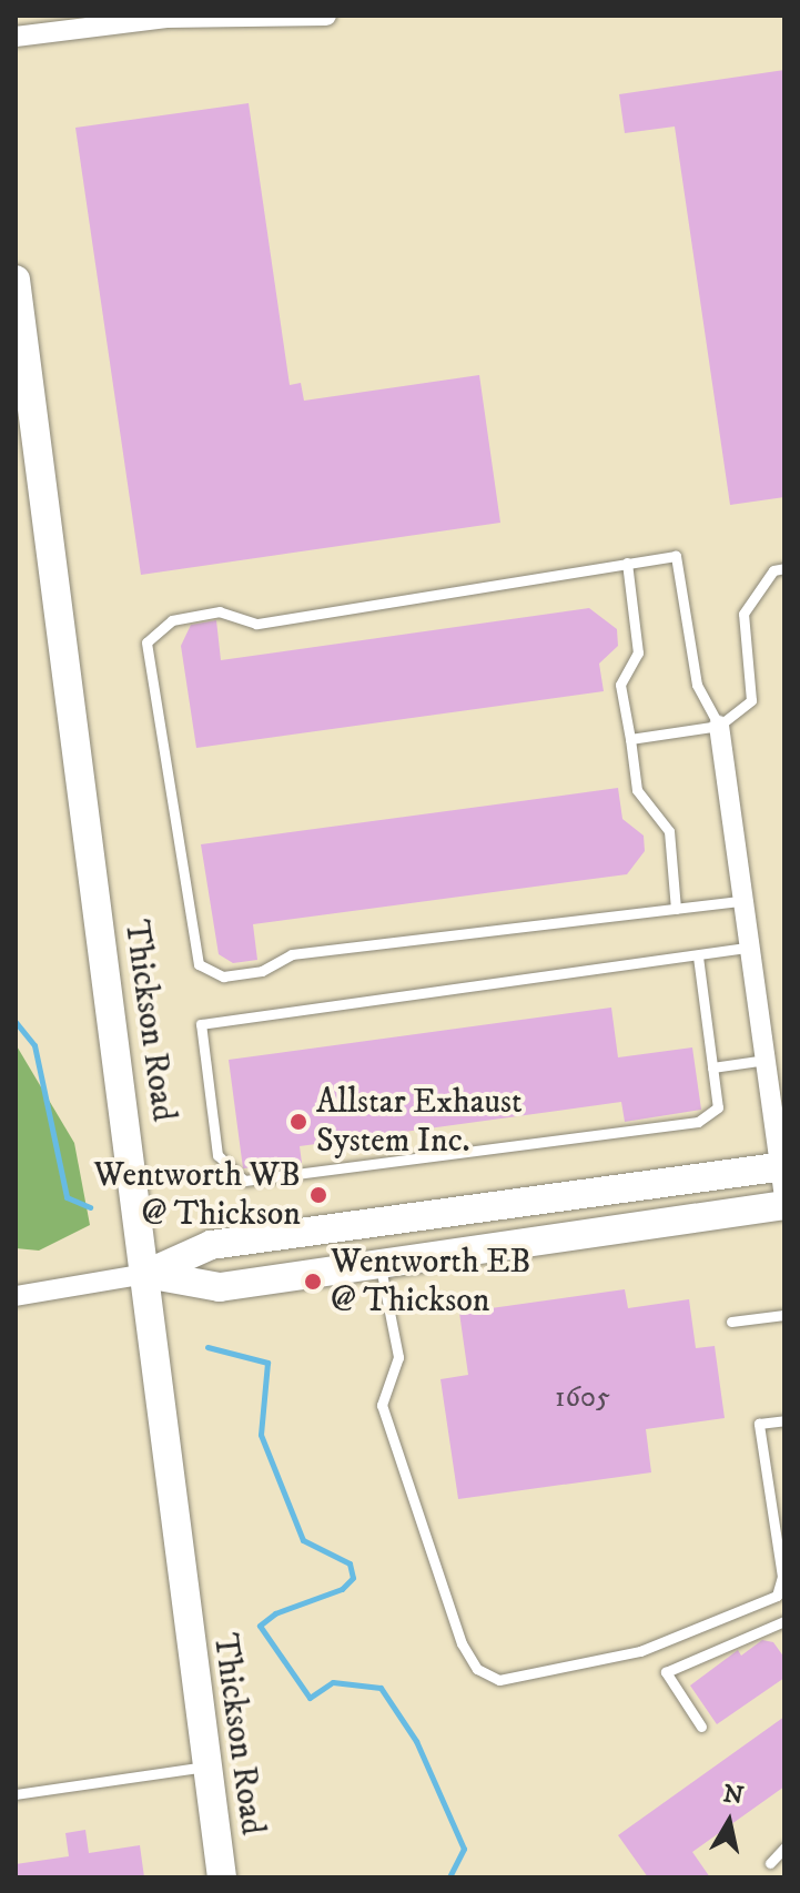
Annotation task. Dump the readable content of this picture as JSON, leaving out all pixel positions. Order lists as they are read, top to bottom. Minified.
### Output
{"streets":{"main road":["Thickson Road"]},"places":["Allstar Exhaust System Inc.","Wentworth WB @ Thickson","Wentworth EB @ Thickson"],"house_numbers":["1605"],"north":"top"}
